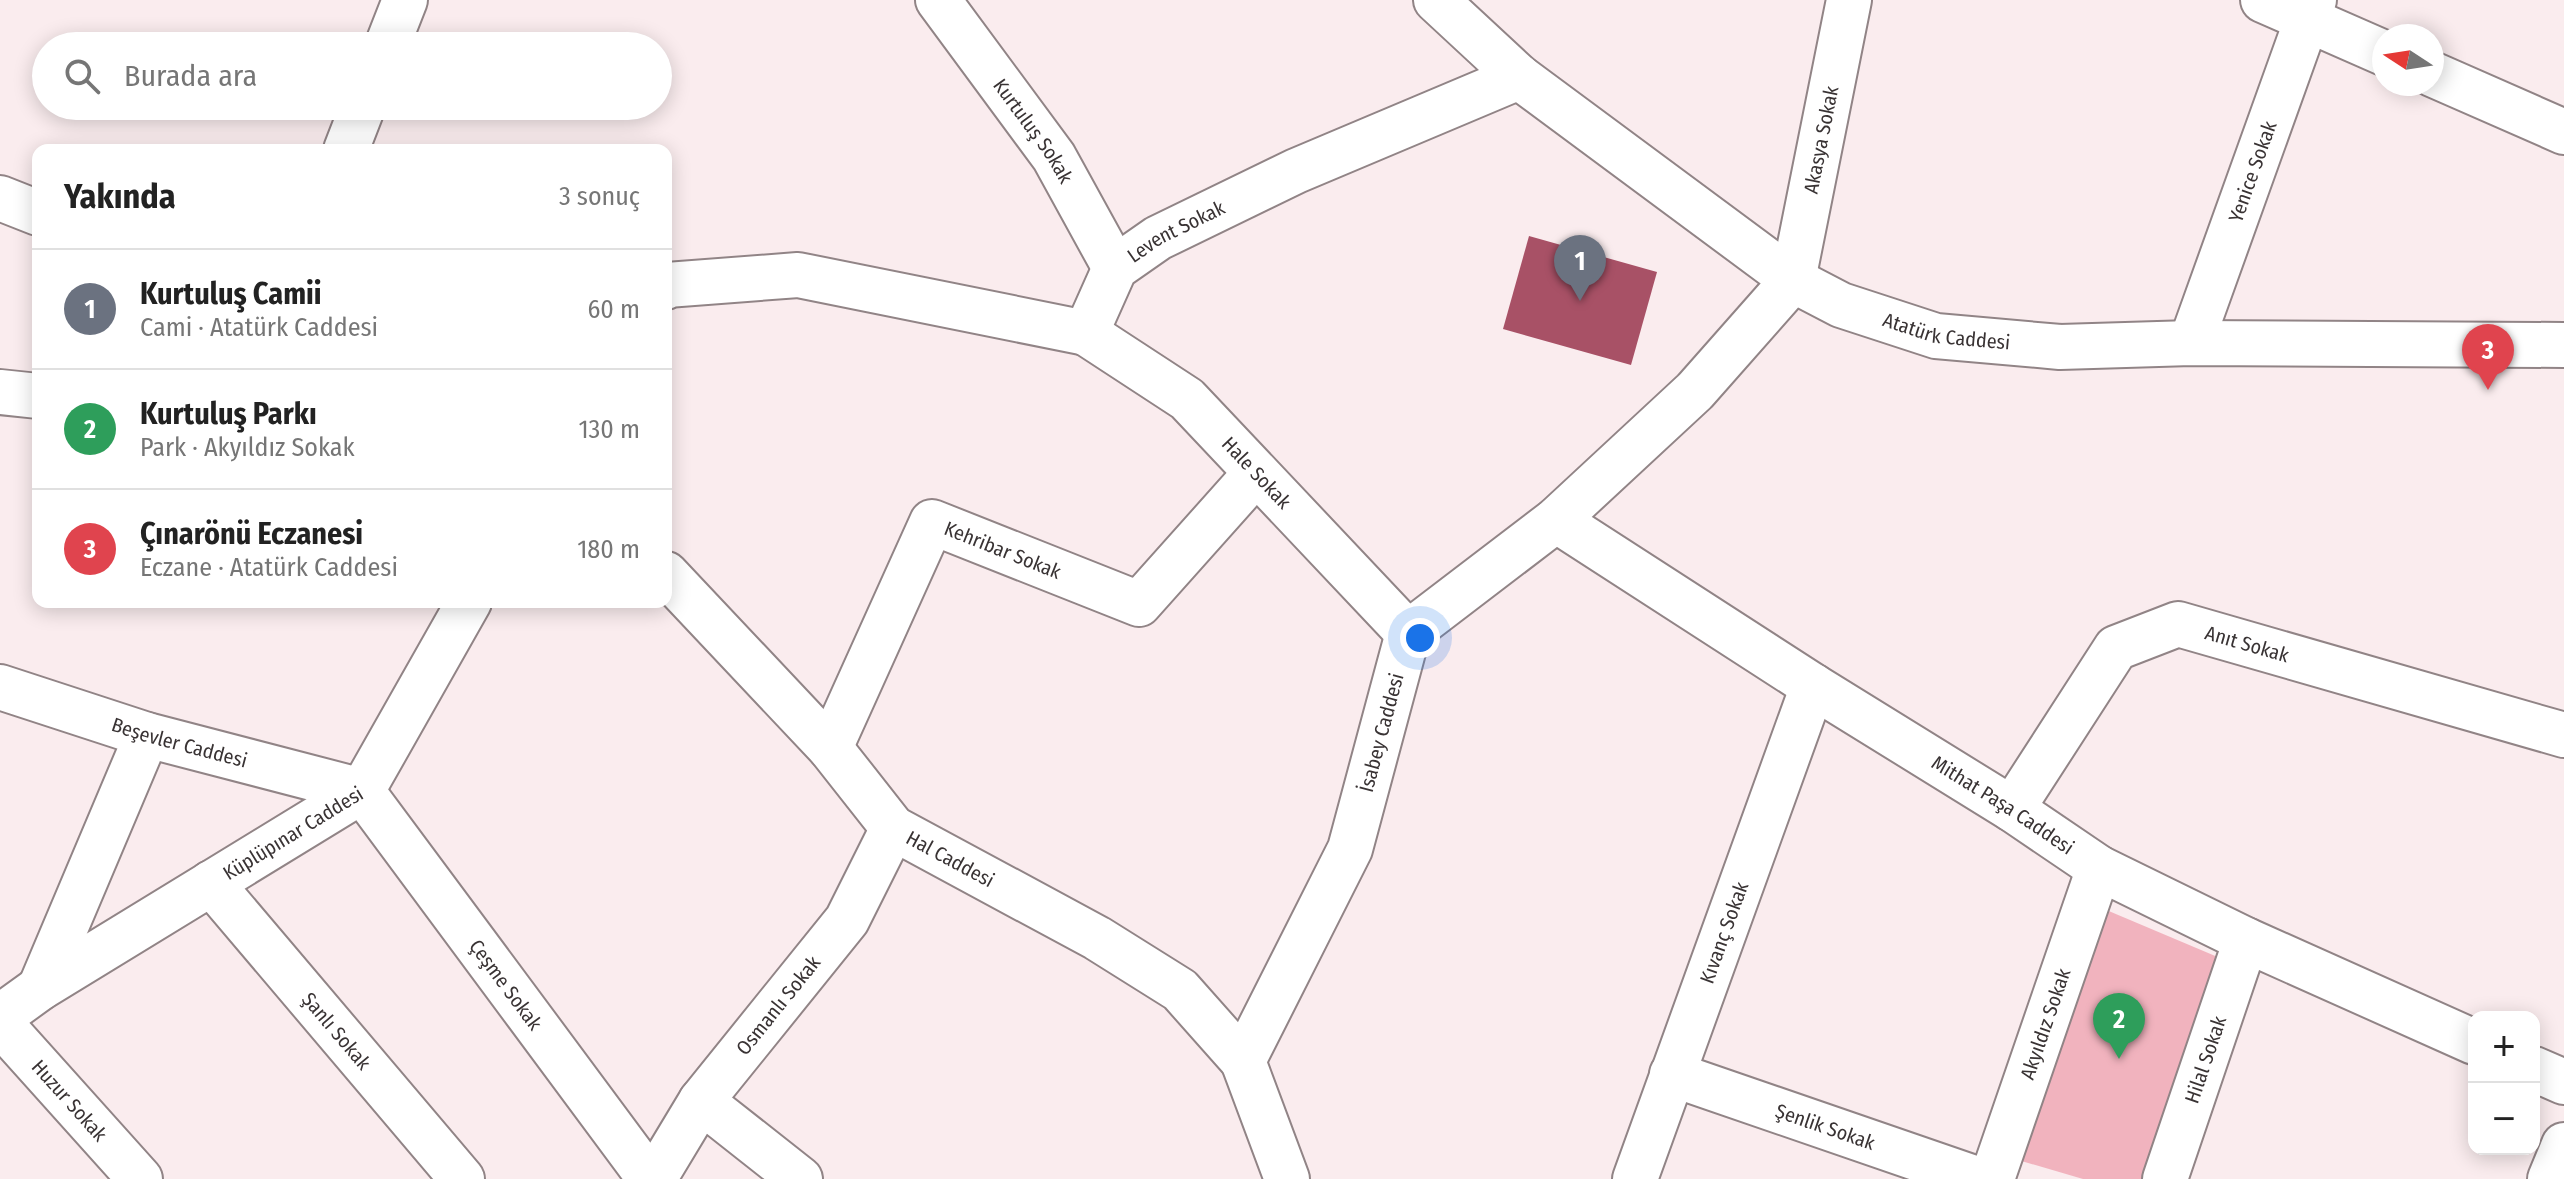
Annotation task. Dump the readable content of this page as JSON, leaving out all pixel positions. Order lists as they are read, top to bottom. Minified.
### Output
{"streets":{"street":["Kurtuluş Sokak","Akasya Sokak","Yenice Sokak","Levent Sokak","Atatürk Caddesi","Hale Sokak","Kehribar Sokak","Anıt Sokak","İsabey Caddesi","Beşevler Caddesi","Mithat Paşa Caddesi","Küplüpınar Caddesi","Hal Caddesi","Kıvanç Sokak","Çeşme Sokak","Osmanlı Sokak","Akyıldız Sokak","Şanlı Sokak","Hilal Sokak","Huzur Sokak","Şenlik Sokak"]},"crossings":[["Kurtuluş Sokak","Levent Sokak"],["Akasya Sokak","Atatürk Caddesi"],["Yenice Sokak","Atatürk Caddesi"],["Levent Sokak","Atatürk Caddesi"],["Levent Sokak","Hale Sokak"],["Hale Sokak","Kehribar Sokak"],["Hale Sokak","İsabey Caddesi"],["Kehribar Sokak","Hal Caddesi"],["Anıt Sokak","Mithat Paşa Caddesi"],["İsabey Caddesi","Hal Caddesi"],["Beşevler Caddesi","Küplüpınar Caddesi"],["Beşevler Caddesi","Çeşme Sokak"],["Mithat Paşa Caddesi","Kıvanç Sokak"],["Mithat Paşa Caddesi","Akyıldız Sokak"],["Mithat Paşa Caddesi","Hilal Sokak"],["Küplüpınar Caddesi","Çeşme Sokak"],["Küplüpınar Caddesi","Şanlı Sokak"],["Küplüpınar Caddesi","Huzur Sokak"],["Hal Caddesi","Osmanlı Sokak"],["Kıvanç Sokak","Şenlik Sokak"],["Çeşme Sokak","Osmanlı Sokak"]],"north":"left","page":{"search":"Burada ara","heading":["Yakında","3 sonuç"],"pins":["1","3","2"],"list":[{"mark":"1","name":"Kurtuluş Camii","note":"Cami · Atatürk Caddesi","value":"60 m"},{"mark":"2","name":"Kurtuluş Parkı","note":"Park · Akyıldız Sokak","value":"130 m"},{"mark":"3","name":"Çınarönü Eczanesi","note":"Eczane · Atatürk Caddesi","value":"180 m"}],"map_buttons":["+","−"]}}
